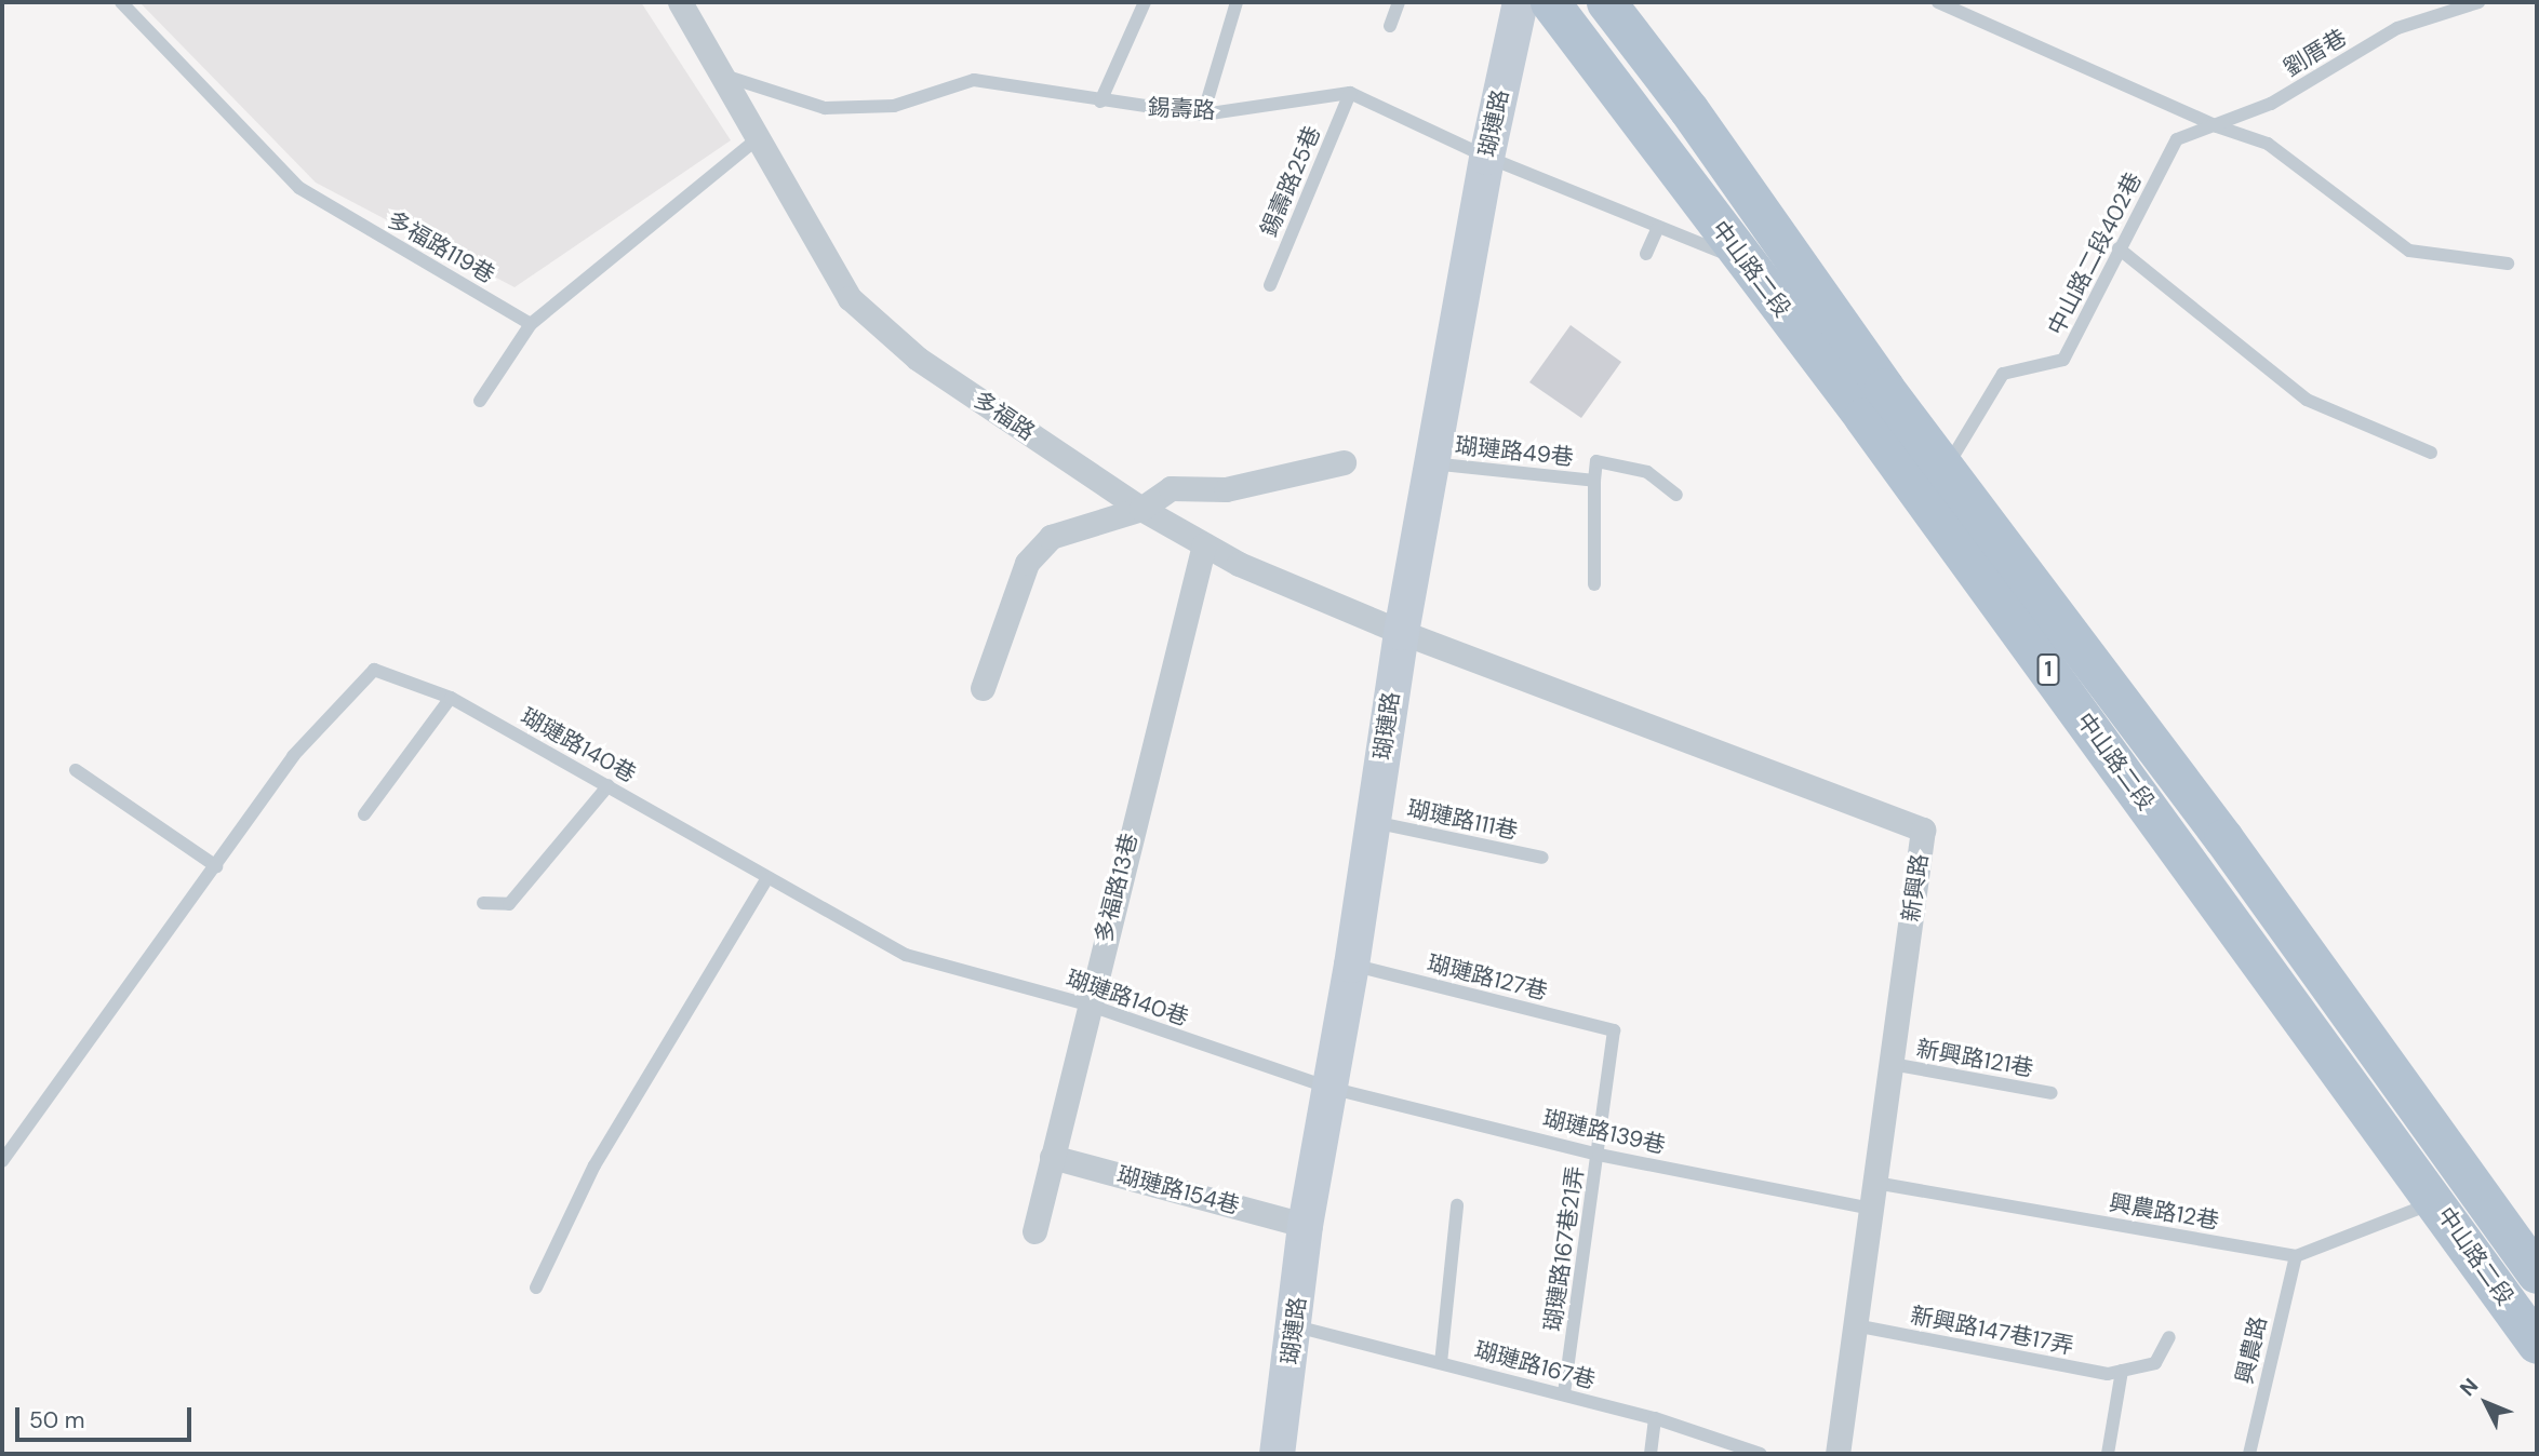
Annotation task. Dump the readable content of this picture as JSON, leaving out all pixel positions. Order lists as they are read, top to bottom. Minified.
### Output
{"streets":{"main road":["中山路二段","1"],"street":["瑚璉路","多福路","多福路13巷","新興路","瑚璉路154巷"],"lane":["劉厝巷","錫壽路","錫壽路25巷","多福路119巷","中山路二段402巷","瑚璉路49巷","瑚璉路140巷","瑚璉路111巷","瑚璉路127巷","新興路121巷","瑚璉路139巷","興農路12巷","瑚璉路167巷21弄","新興路147巷17弄","興農路","瑚璉路167巷"]},"crossings":[["劉厝巷","中山路二段402巷"],["錫壽路","錫壽路25巷"],["錫壽路","多福路"],["瑚璉路","多福路"],["瑚璉路","瑚璉路49巷"],["瑚璉路","瑚璉路140巷"],["瑚璉路","瑚璉路111巷"],["瑚璉路","新興路"],["瑚璉路","瑚璉路127巷"],["瑚璉路","瑚璉路139巷"],["瑚璉路","瑚璉路154巷"],["瑚璉路","瑚璉路167巷"],["中山路二段402巷","中山路二段"],["多福路","多福路13巷"],["多福路","新興路"],["瑚璉路140巷","多福路13巷"],["瑚璉路140巷","瑚璉路139巷"],["多福路13巷","瑚璉路154巷"],["新興路","新興路121巷"],["新興路","瑚璉路139巷"],["新興路","興農路12巷"],["新興路","新興路147巷17弄"],["瑚璉路127巷","瑚璉路167巷21弄"],["瑚璉路139巷","瑚璉路167巷21弄"],["興農路12巷","興農路"],["瑚璉路167巷21弄","瑚璉路167巷"]],"scale_bar":"50 m","north":"top left"}
